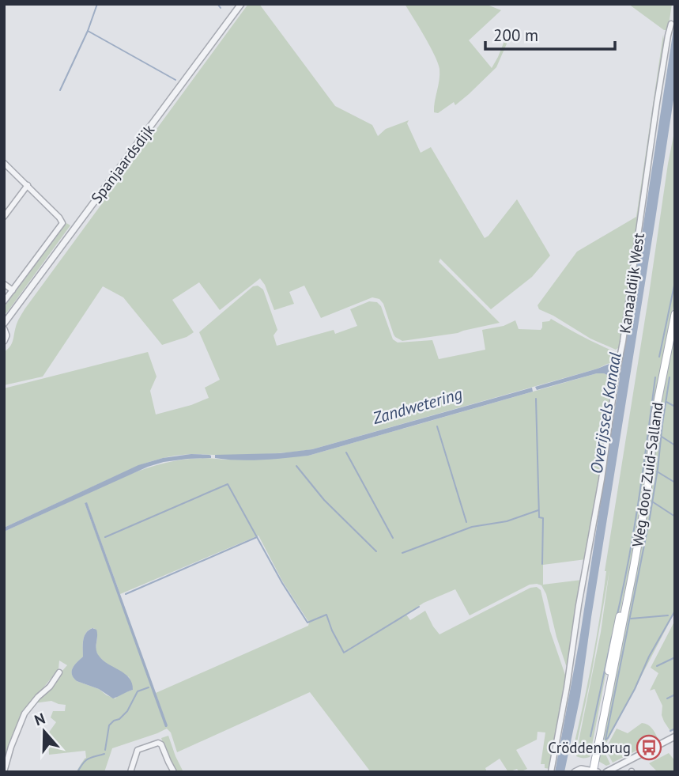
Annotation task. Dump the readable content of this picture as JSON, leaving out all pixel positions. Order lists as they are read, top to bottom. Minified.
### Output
{"streets":{"main road":["Weg door Zuid-Salland"],"street":["Spanjaardsdijk","Kanaaldijk West"]},"water":["Zandwetering","Overijssels Kanaal"],"places":{"bus stop":["Cröddenbrug"]},"scale_bar":"200 m","north":"top"}
